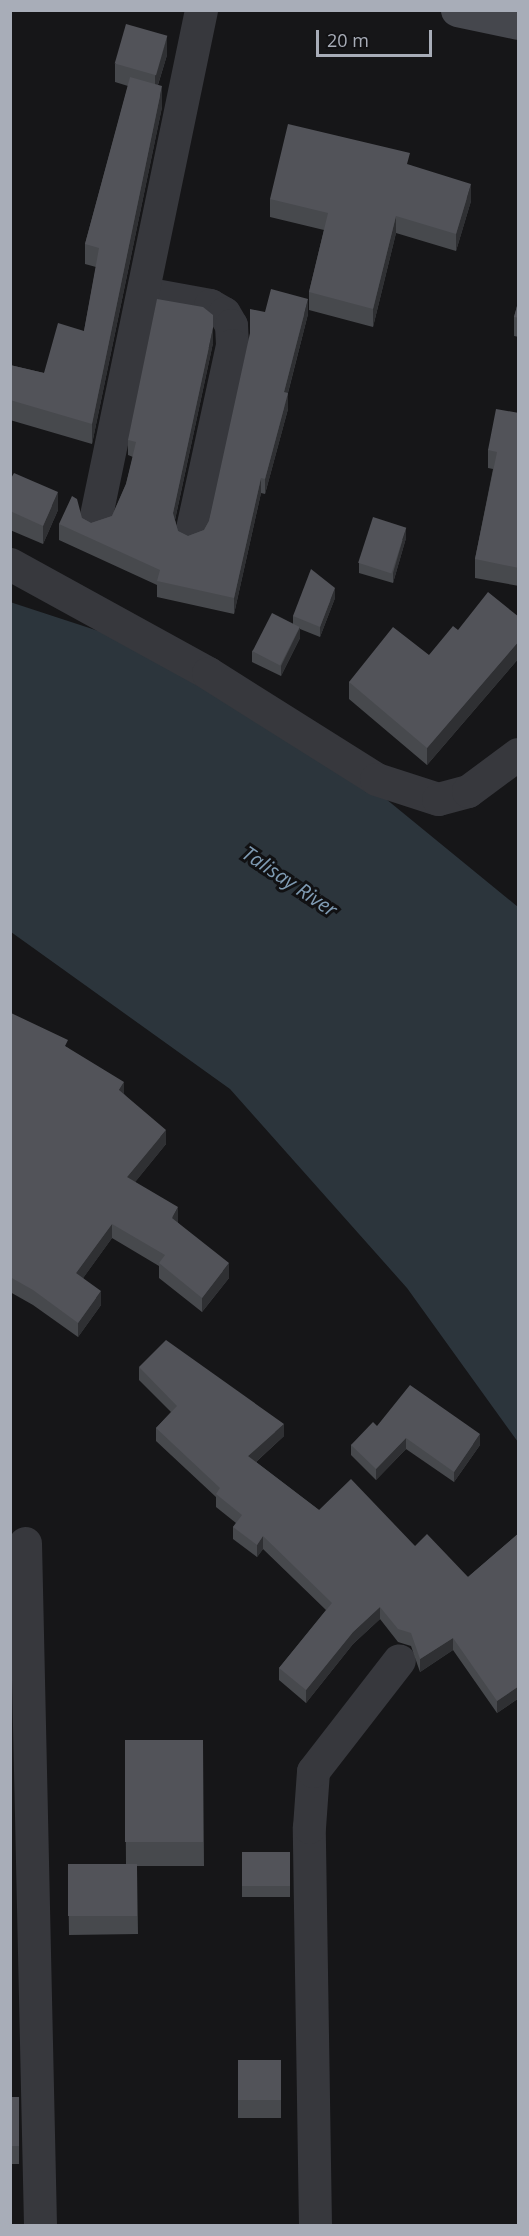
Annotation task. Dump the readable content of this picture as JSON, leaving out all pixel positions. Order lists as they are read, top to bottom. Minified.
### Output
{"water":["Talisay River"],"scale_bar":"20 m"}
